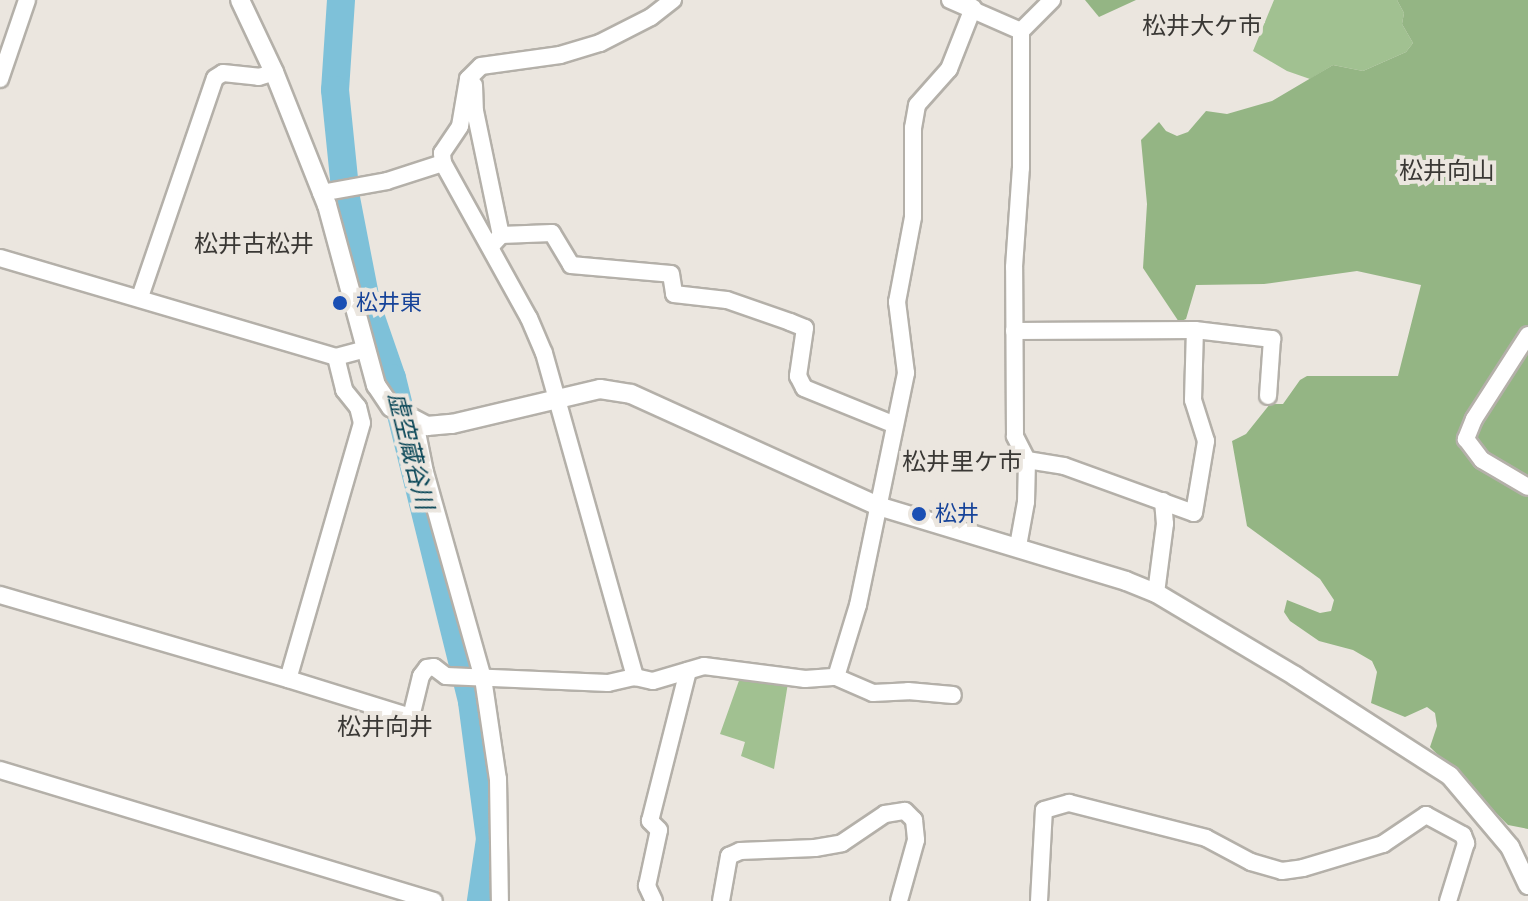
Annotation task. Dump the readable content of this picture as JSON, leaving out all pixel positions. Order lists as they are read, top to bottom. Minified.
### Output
{"districts":["松井大ケ市","松井向山","松井古松井","松井里ケ市","松井向井"],"water":["虚空蔵谷川"],"places":["松井東","松井"]}
